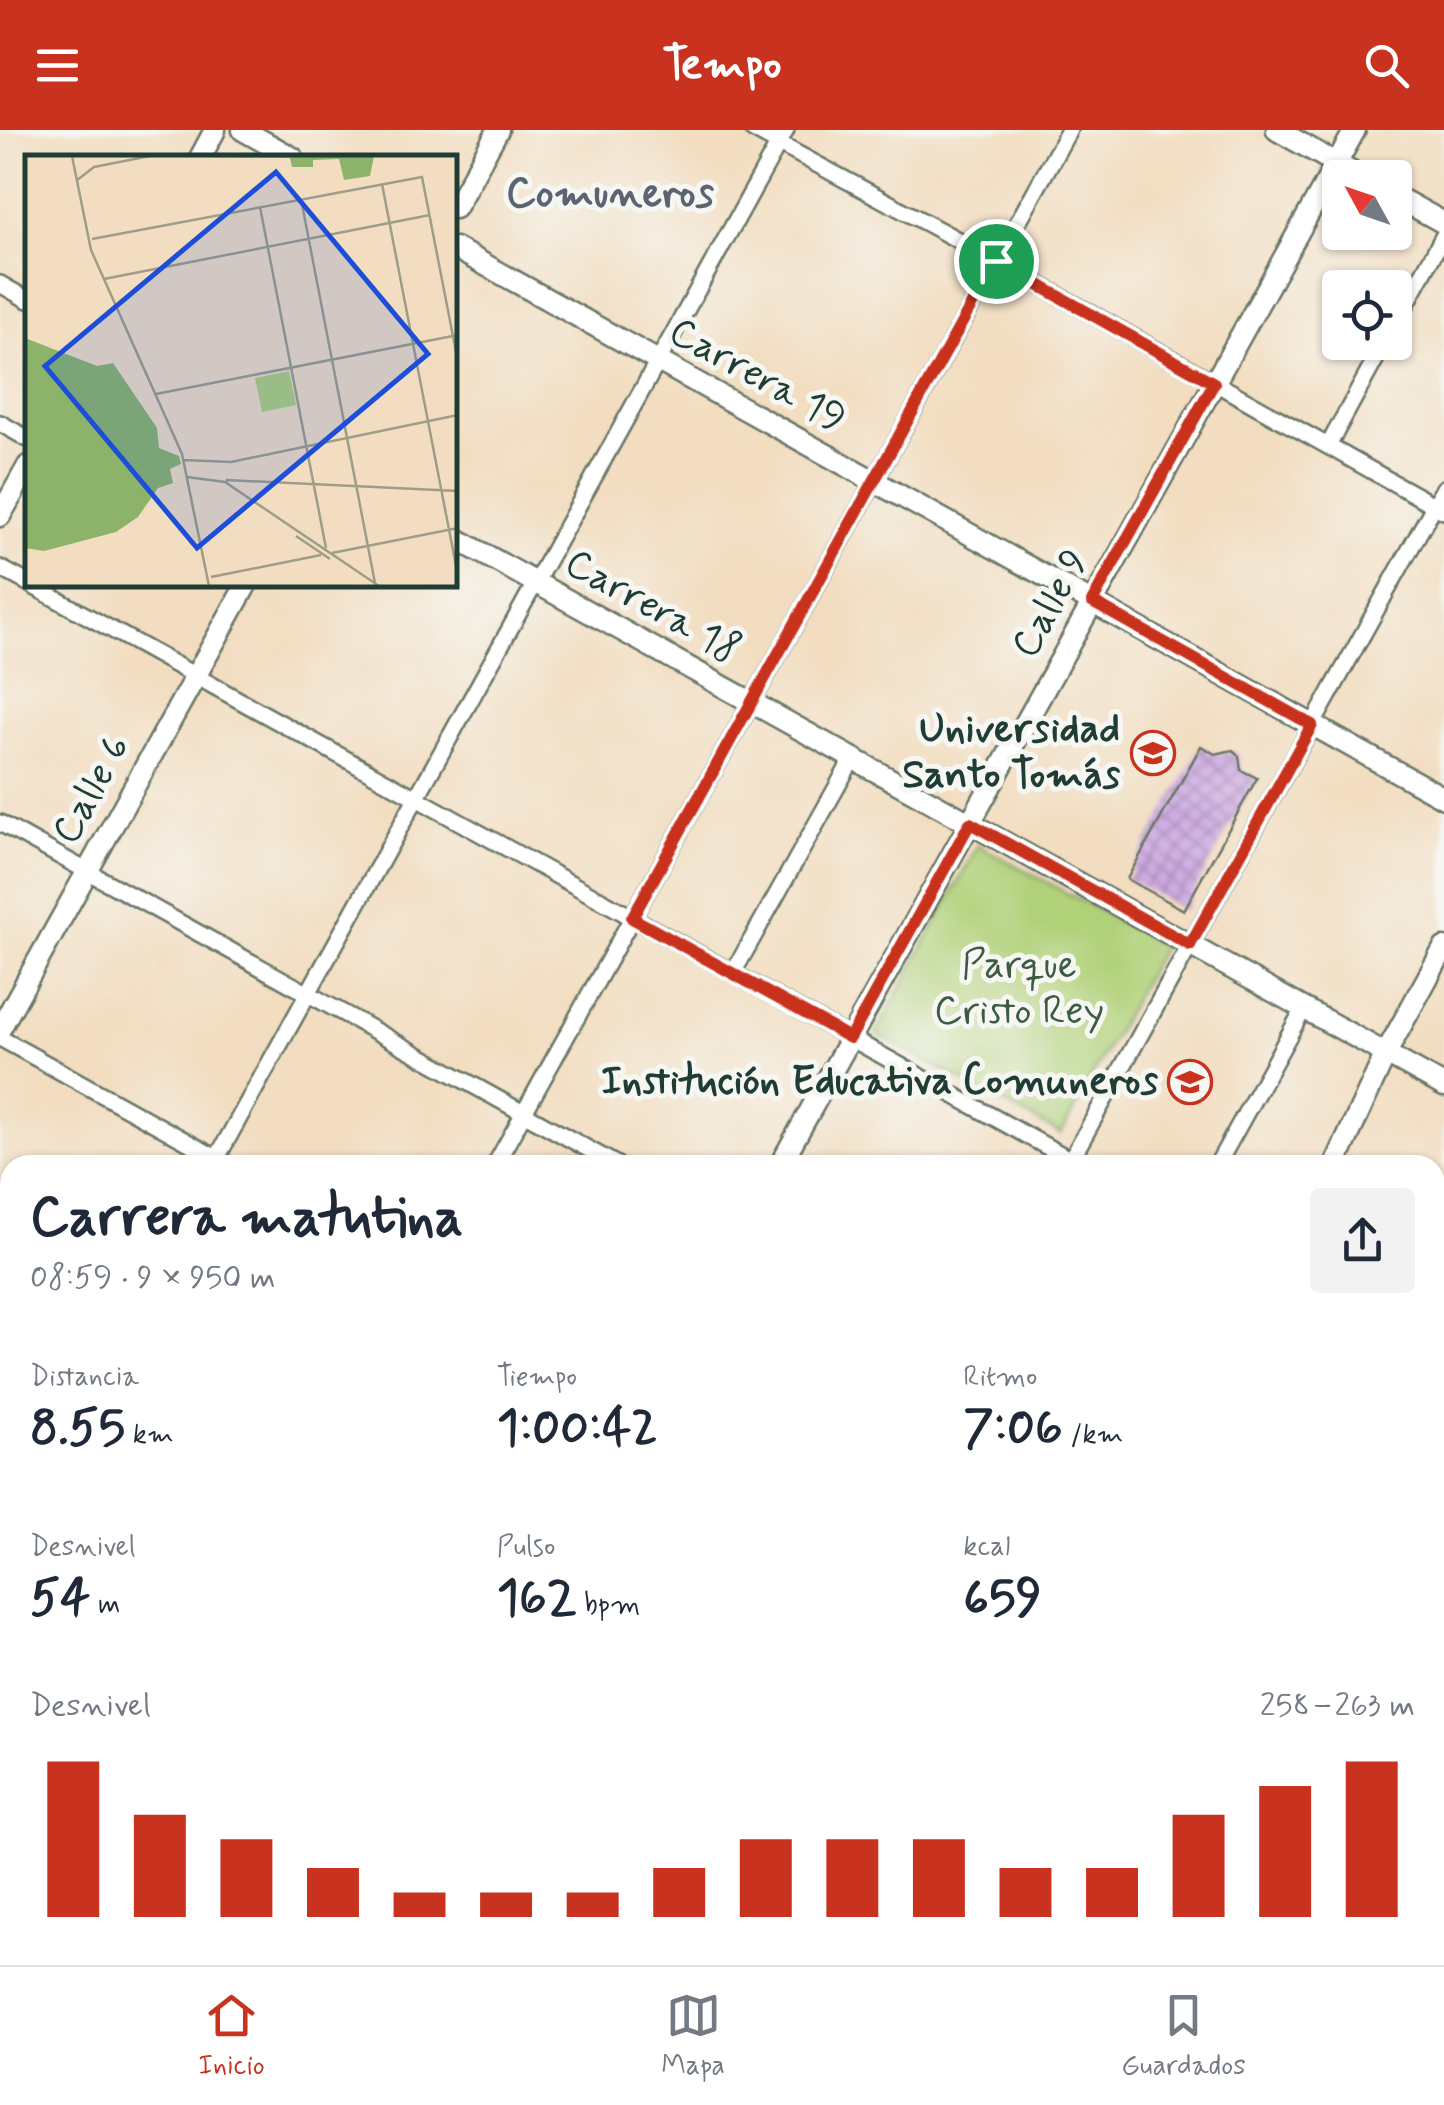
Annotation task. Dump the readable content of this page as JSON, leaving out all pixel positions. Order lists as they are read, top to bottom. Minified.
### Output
{"streets":{"street":["Carrera 19","Calle 9","Carrera 18","Calle 6"]},"crossings":[["Carrera 19","Calle 9"],["Calle 9","Carrera 18"]],"districts":["Comuneros"],"parks":["Parque Cristo Rey"],"places":{"school or university":["Universidad Santo Tomás","Institución Educativa Comuneros"]},"north":"top left","page":{"header":"Tempo","heading":["Carrera matutina","08:59 · 9 × 950 m"],"stats":[["Distancia","8.55 km"],["Tiempo","1:00:42"],["Ritmo","7:06 /km"],["Desnivel","54 m"],["Pulso","162 bpm"],["kcal","659"]],"chart":["Desnivel","258–263 m"],"tabs":["Inicio","Mapa","Guardados"]}}
